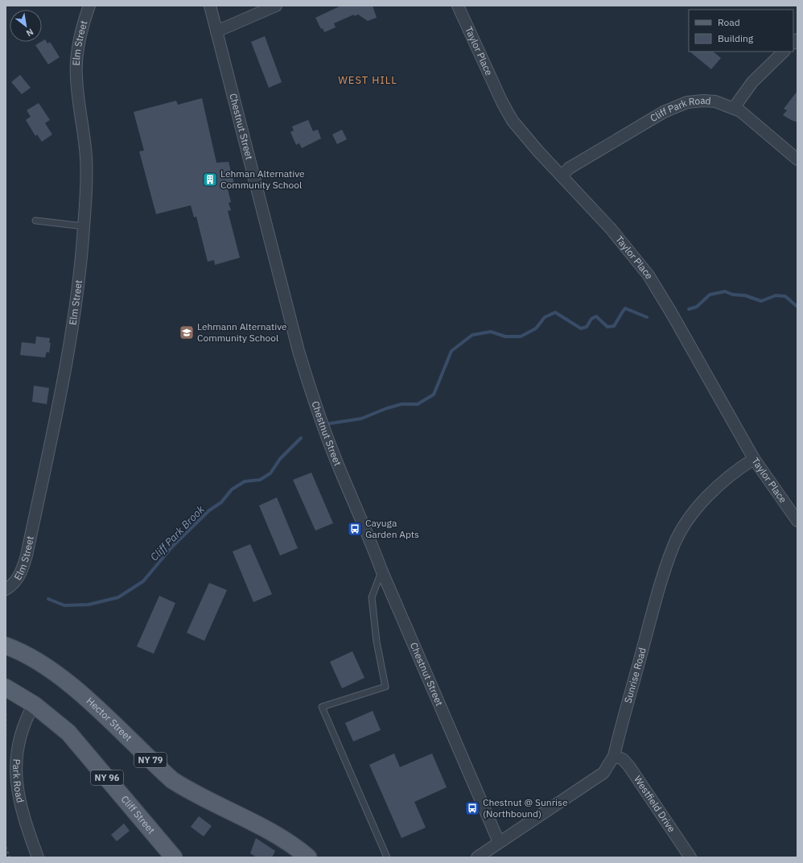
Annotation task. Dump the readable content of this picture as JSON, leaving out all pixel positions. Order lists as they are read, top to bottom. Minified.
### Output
{"streets":{"main road":["Hector Street","NY 79","NY 96","Cliff Street"],"street":["Elm Street","Taylor Place","Cliff Park Road","Chestnut Street","Sunrise Road","Park Road","Westfield Drive"]},"crossings":[["Taylor Place","Cliff Park Road"],["Taylor Place","Sunrise Road"],["Chestnut Street","Sunrise Road"],["Sunrise Road","Westfield Drive"],["NY 96","Park Road"],["NY 96","Cliff Street"],["Park Road","Cliff Street"]],"districts":["WEST HILL"],"water":["Cliff Park Brook"],"places":{"building":["Lehman Alternative Community School"],"school or university":["Lehmann Alternative Community School"],"bus stop":["Cayuga Garden Apts","Chestnut @ Sunrise (Northbound)"]},"legend":["Road","Building"],"north":"bottom right"}
